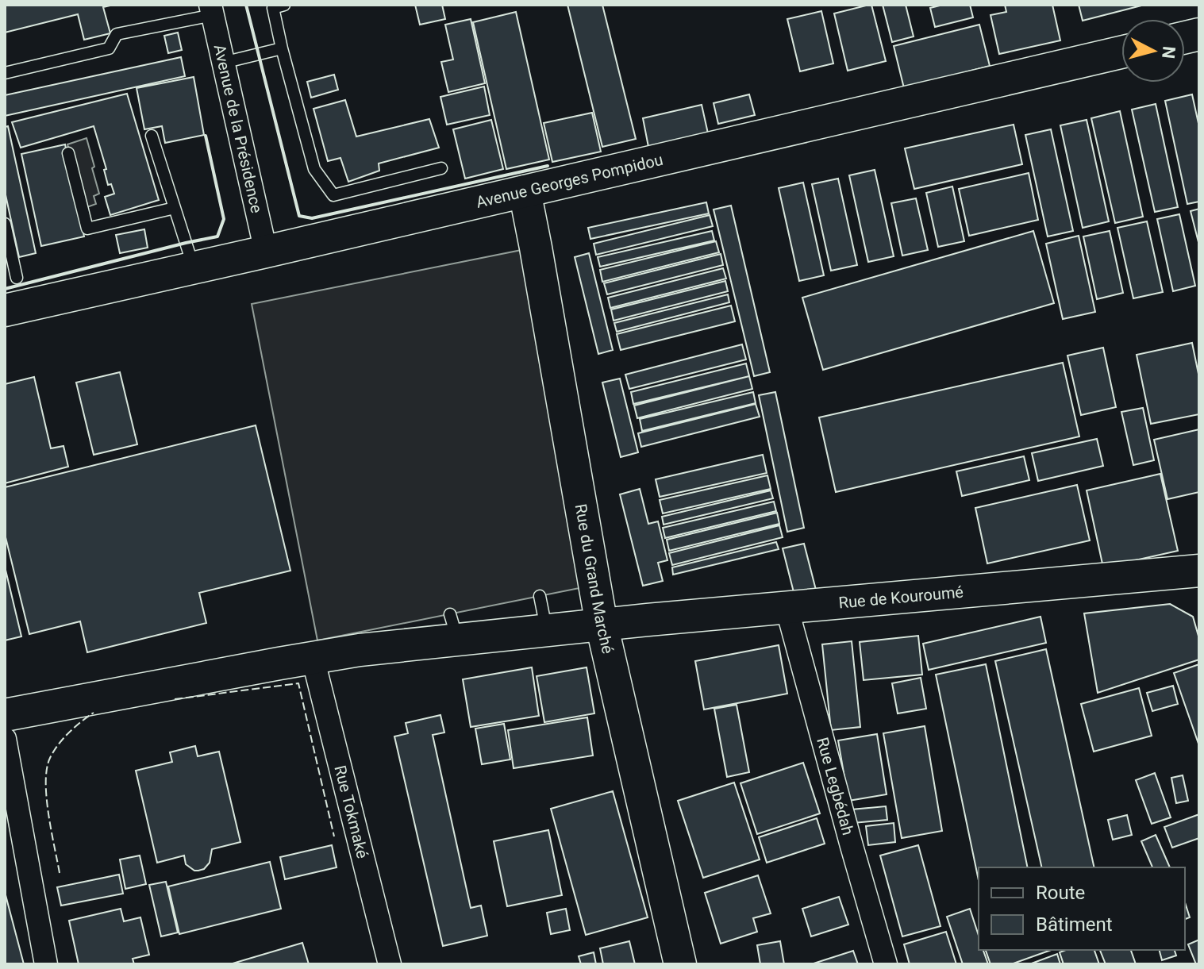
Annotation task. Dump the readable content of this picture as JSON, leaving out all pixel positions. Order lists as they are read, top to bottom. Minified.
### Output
{"streets":{"street":["Avenue de la Présidence","Avenue Georges Pompidou","Rue du Grand Marché","Rue de Kouroumé","Rue Legbédah","Rue Tokmaké"]},"crossings":[["Avenue de la Présidence","Avenue Georges Pompidou"],["Avenue Georges Pompidou","Rue du Grand Marché"],["Rue du Grand Marché","Rue de Kouroumé"],["Rue de Kouroumé","Rue Legbédah"],["Rue de Kouroumé","Rue Tokmaké"]],"legend":["Route","Bâtiment"],"north":"right"}
